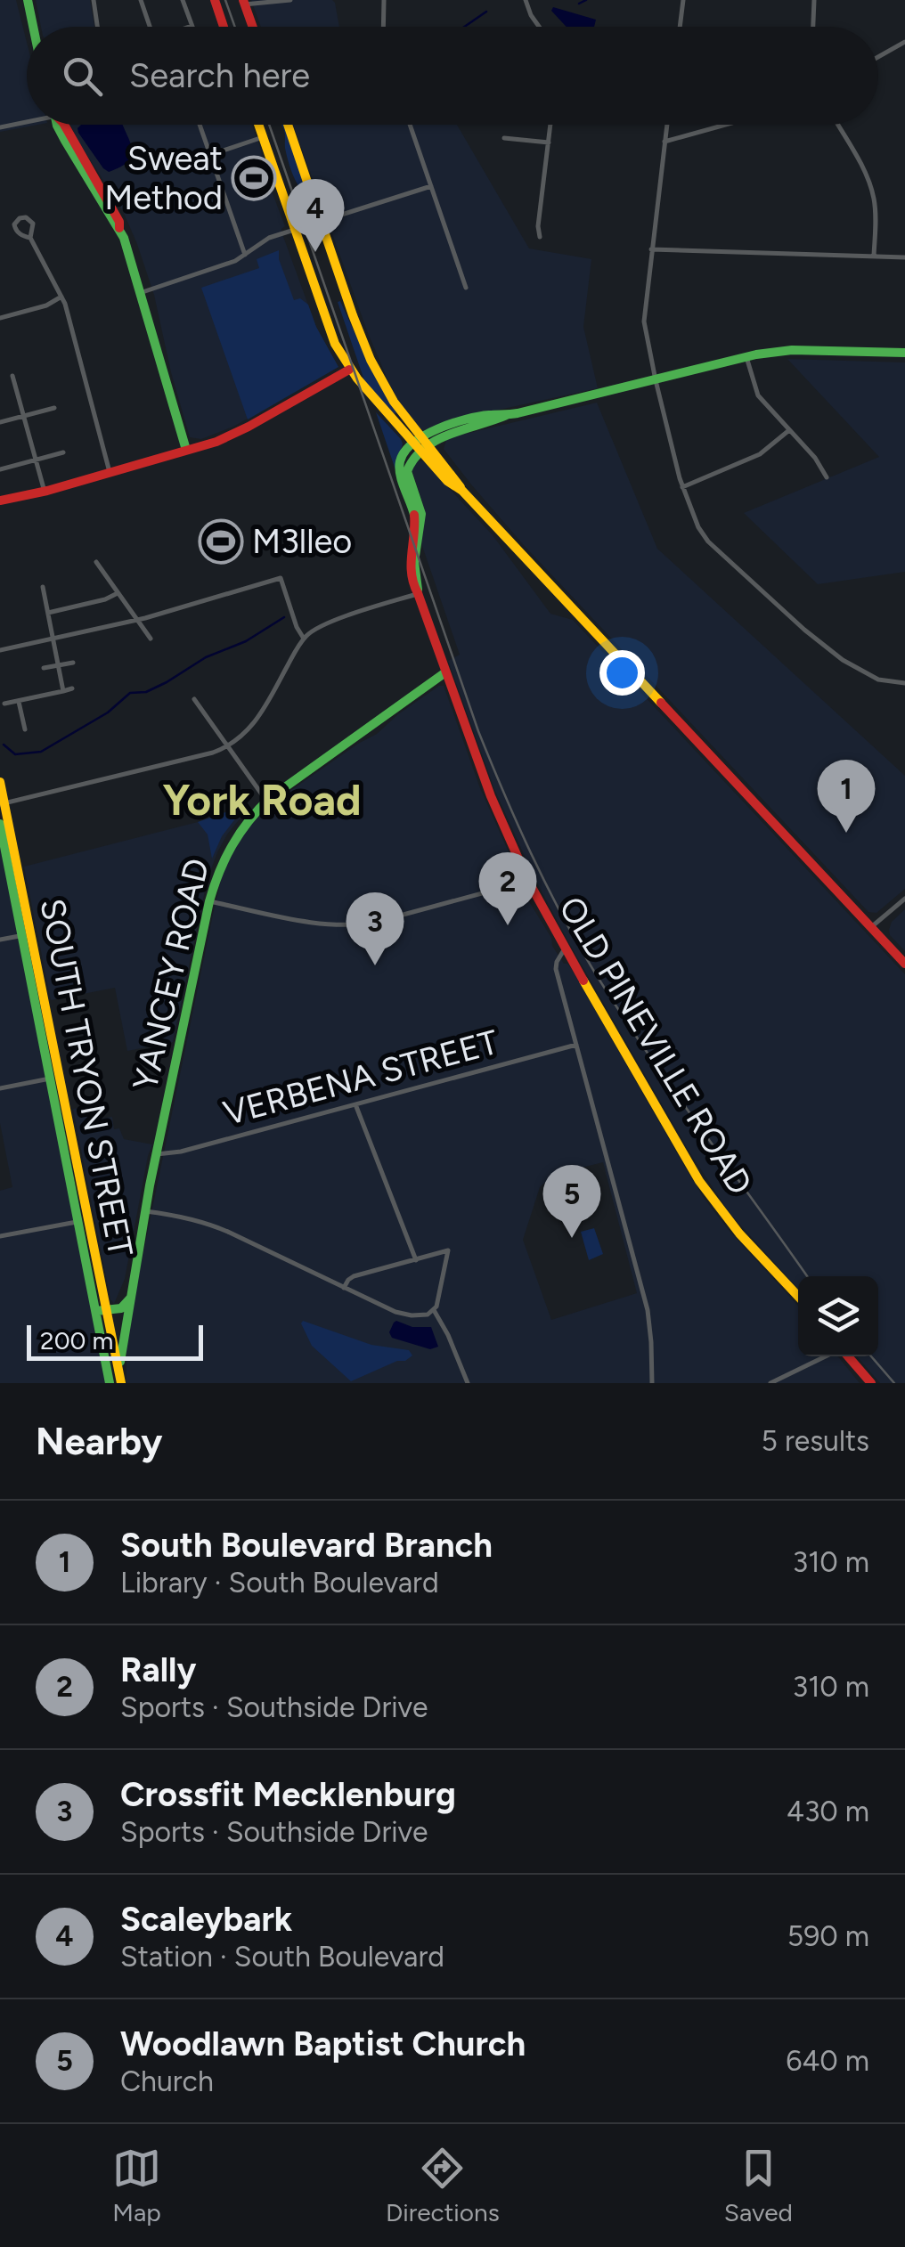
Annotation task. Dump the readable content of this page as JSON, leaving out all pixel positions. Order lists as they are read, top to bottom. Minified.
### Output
{"streets":{"street":["YANCEY ROAD","OLD PINEVILLE ROAD","SOUTH TRYON STREET","VERBENA STREET"]},"crossings":[["YANCEY ROAD","OLD PINEVILLE ROAD"],["YANCEY ROAD","SOUTH TRYON STREET"],["YANCEY ROAD","VERBENA STREET"]],"districts":["York Road"],"places":{"sports":["Sweat Method","M3lleo"]},"scale_bar":"200 m","page":{"search":"Search here","pins":["4","1","2","3","5"],"scale":"200 m","heading":["Nearby","5 results"],"list":[{"mark":"1","name":"South Boulevard Branch","note":"Library · South Boulevard","value":"310 m"},{"mark":"2","name":"Rally","note":"Sports · Southside Drive","value":"310 m"},{"mark":"3","name":"Crossfit Mecklenburg","note":"Sports · Southside Drive","value":"430 m"},{"mark":"4","name":"Scaleybark","note":"Station · South Boulevard","value":"590 m"},{"mark":"5","name":"Woodlawn Baptist Church","note":"Church","value":"640 m"}],"nav":["Map","Directions","Saved"]}}
